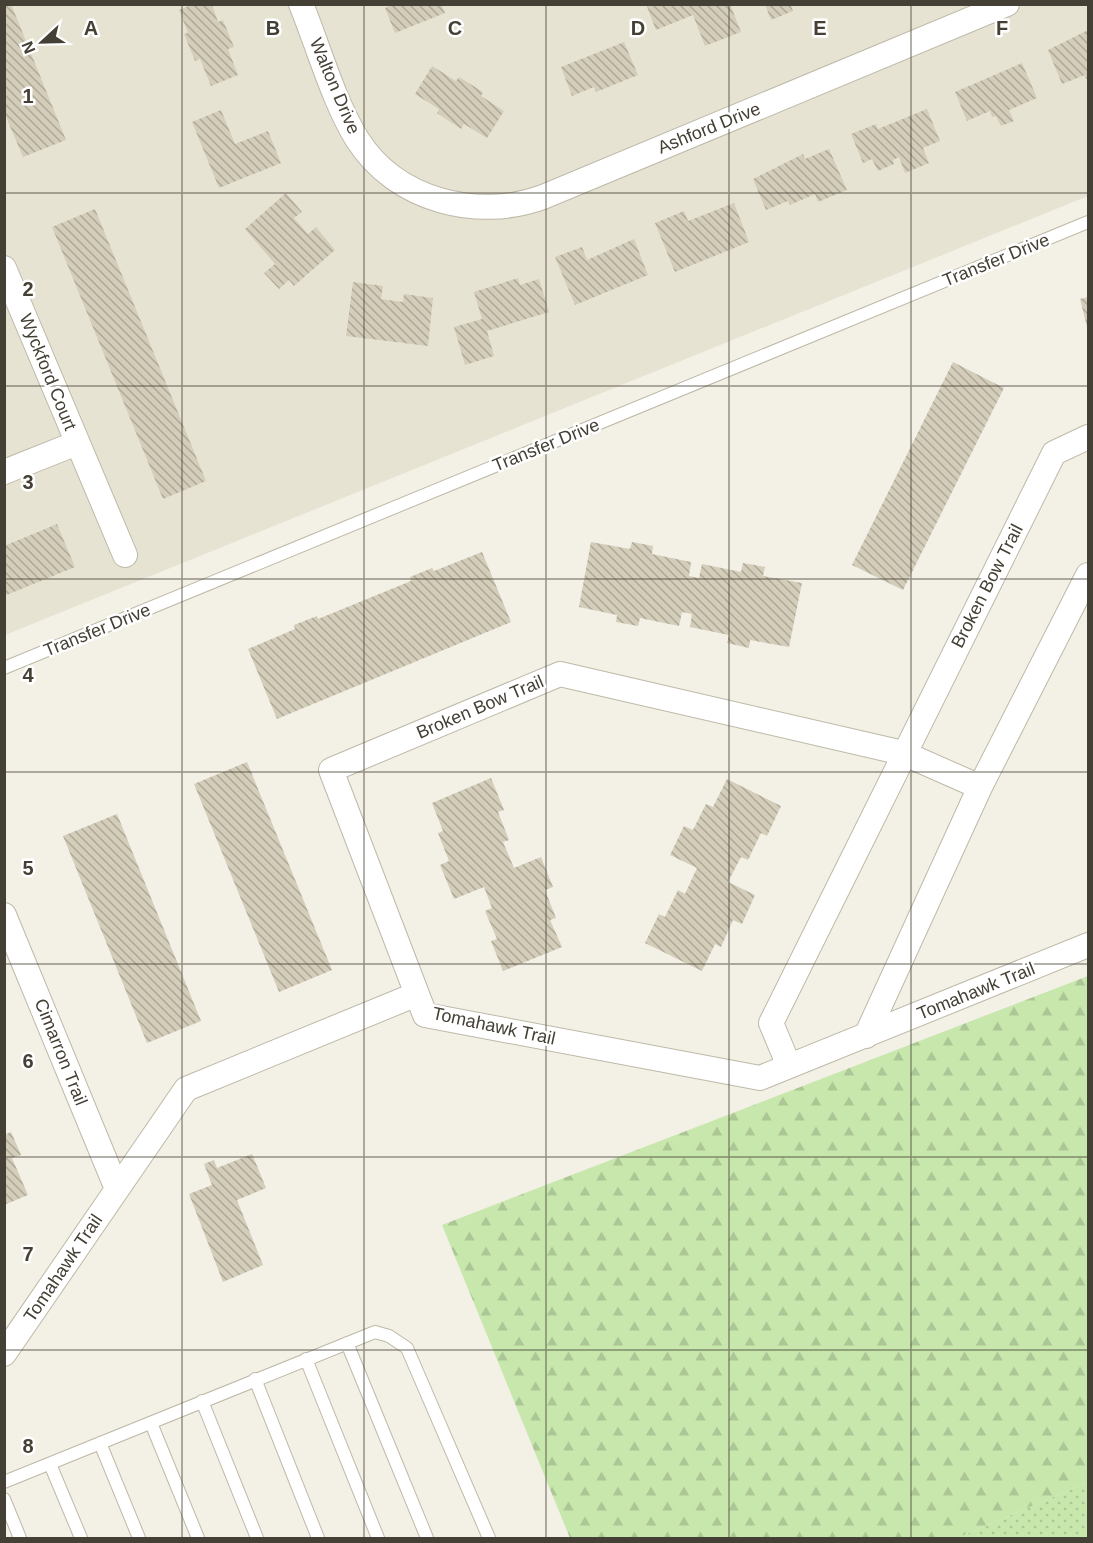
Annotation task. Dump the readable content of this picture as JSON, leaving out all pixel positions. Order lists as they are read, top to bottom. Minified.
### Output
{"streets":{"street":["Walton Drive","Ashford Drive","Wyckford Court","Broken Bow Trail","Tomahawk Trail","Cimarron Trail"],"lane":["Transfer Drive"]},"crossings":[["Walton Drive","Ashford Drive"],["Broken Bow Trail","Tomahawk Trail"],["Tomahawk Trail","Cimarron Trail"]],"north":"left","grid":{"columns":["A","B","C","D","E","F"],"rows":["1","2","3","4","5","6","7","8"]}}
